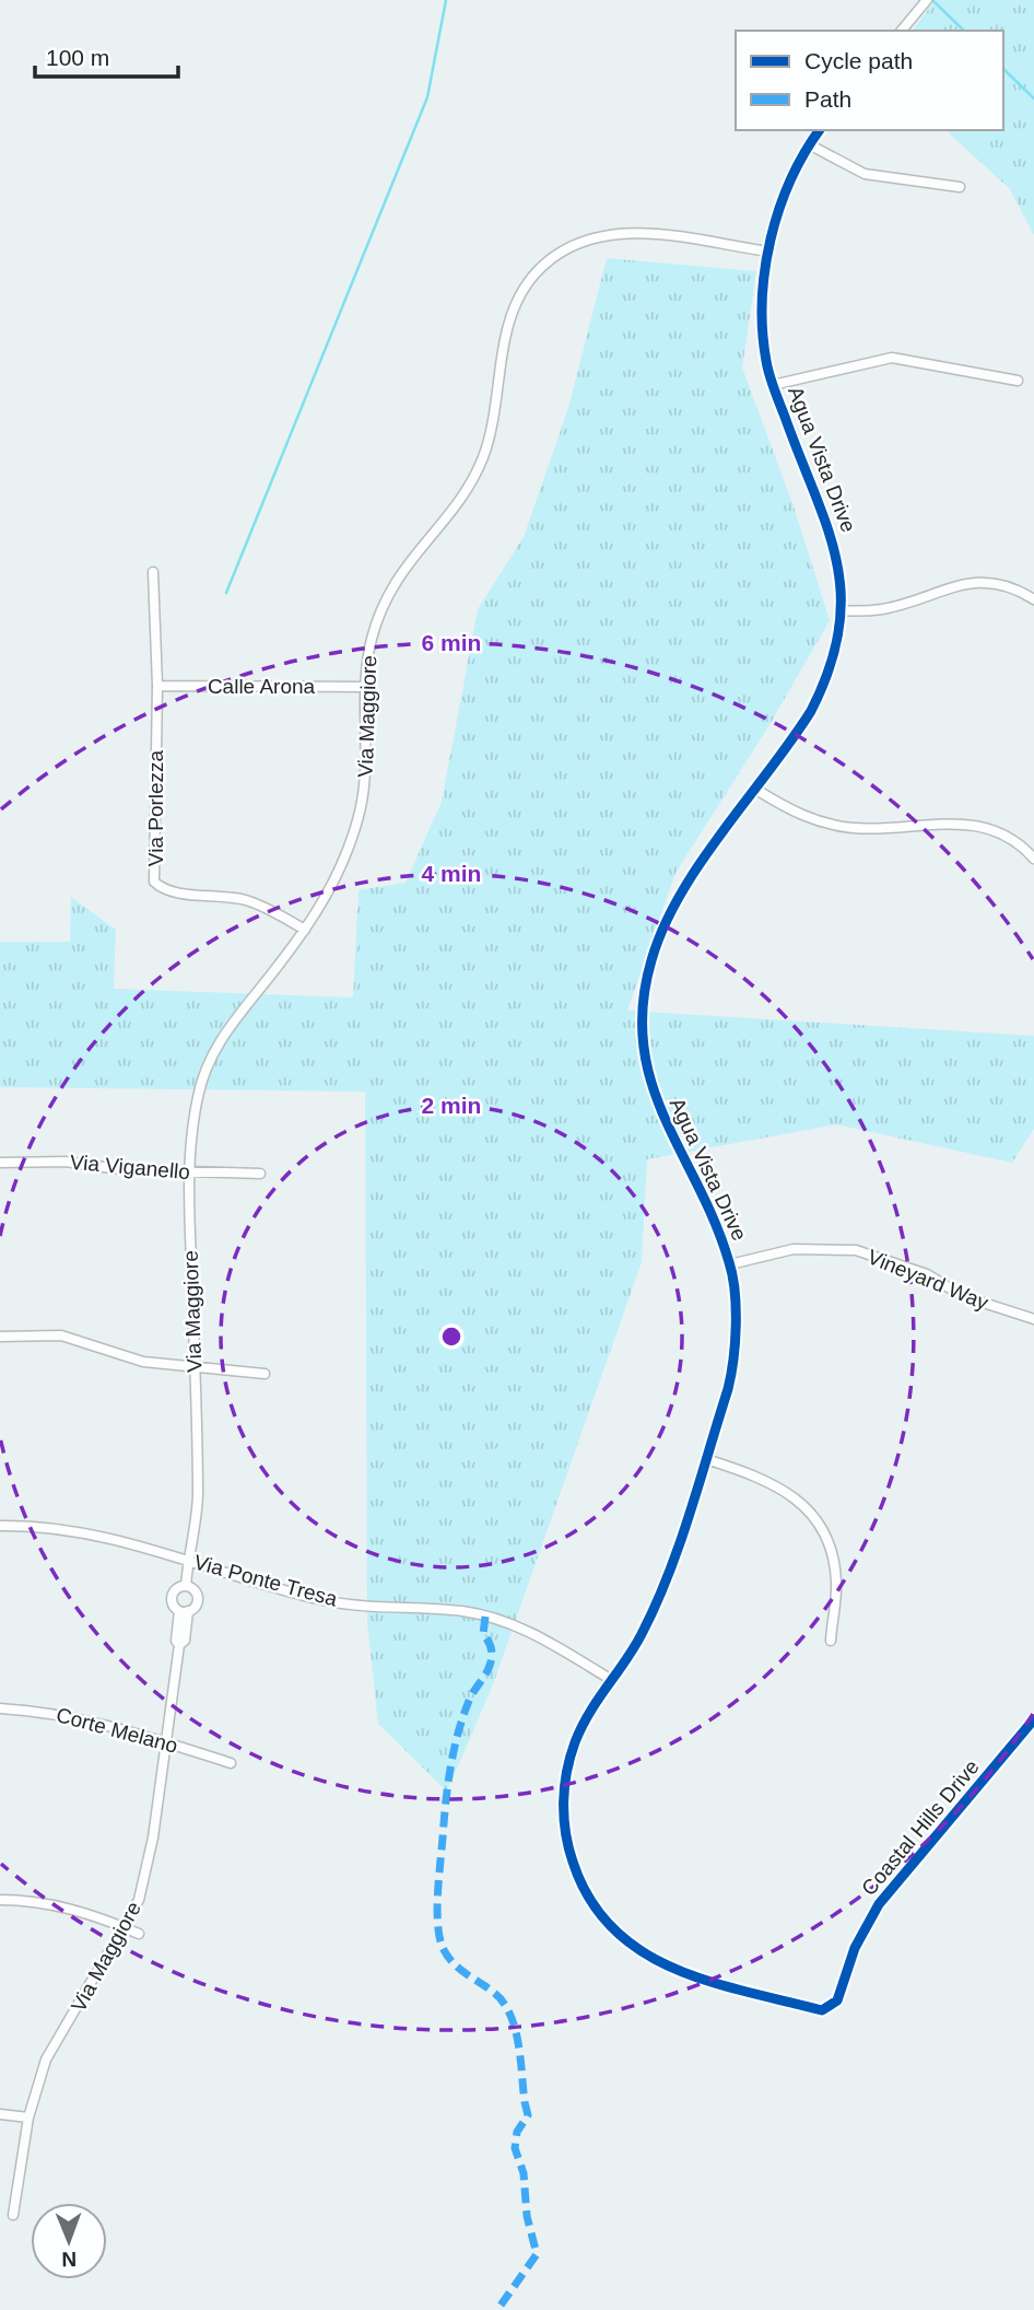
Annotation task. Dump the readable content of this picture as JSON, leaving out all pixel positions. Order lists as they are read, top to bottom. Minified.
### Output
{"streets":{"street":["Agua Vista Drive","Calle Arona","Via Maggiore","Via Porlezza","Via Viganello","Vineyard Way","Via Ponte Tresa","Corte Melano","Coastal Hills Drive"]},"crossings":[["Agua Vista Drive","Via Maggiore"],["Agua Vista Drive","Vineyard Way"],["Agua Vista Drive","Via Ponte Tresa"],["Agua Vista Drive","Coastal Hills Drive"],["Calle Arona","Via Maggiore"],["Calle Arona","Via Porlezza"],["Via Maggiore","Via Porlezza"],["Via Maggiore","Via Viganello"],["Via Maggiore","Via Ponte Tresa"],["Via Maggiore","Corte Melano"]],"legend":["Cycle path","Path"],"scale_bar":"100 m","north":"bottom","rings":["6 min","4 min","2 min"]}
